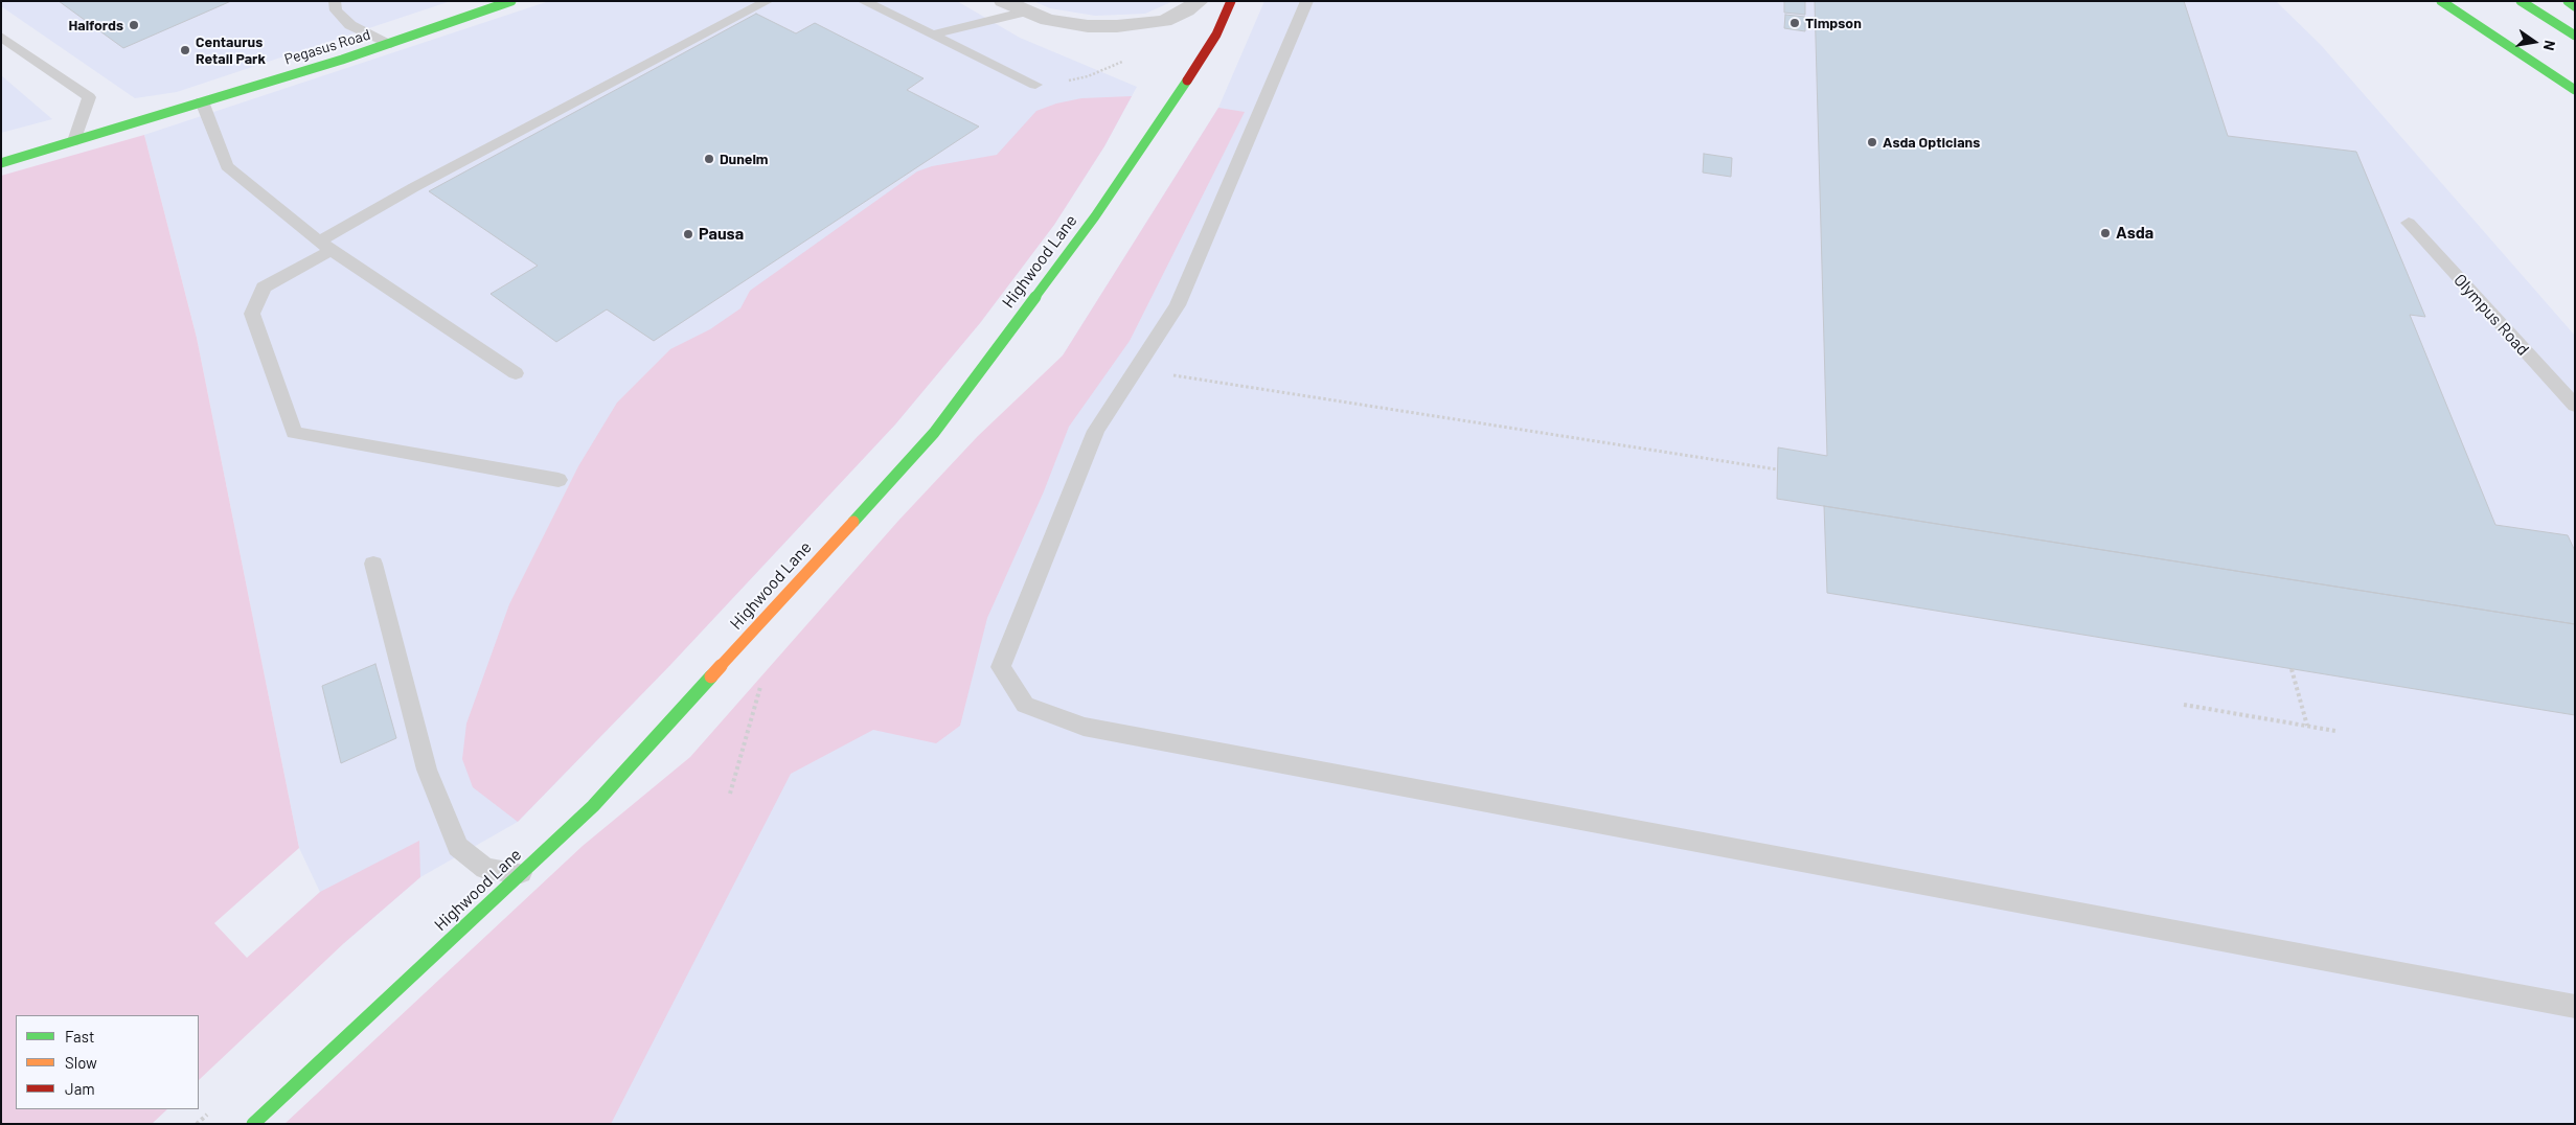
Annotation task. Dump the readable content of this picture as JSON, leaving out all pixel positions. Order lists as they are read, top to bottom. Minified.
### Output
{"streets":{"main road":["Pegasus Road","Highwood Lane"],"lane":["Olympus Road"]},"places":["Timpson","Halfords","Centaurus Retail Park","Asda Opticians","Dunelm","Asda","Pausa"],"legend":["Fast","Slow","Jam"],"north":"right"}
